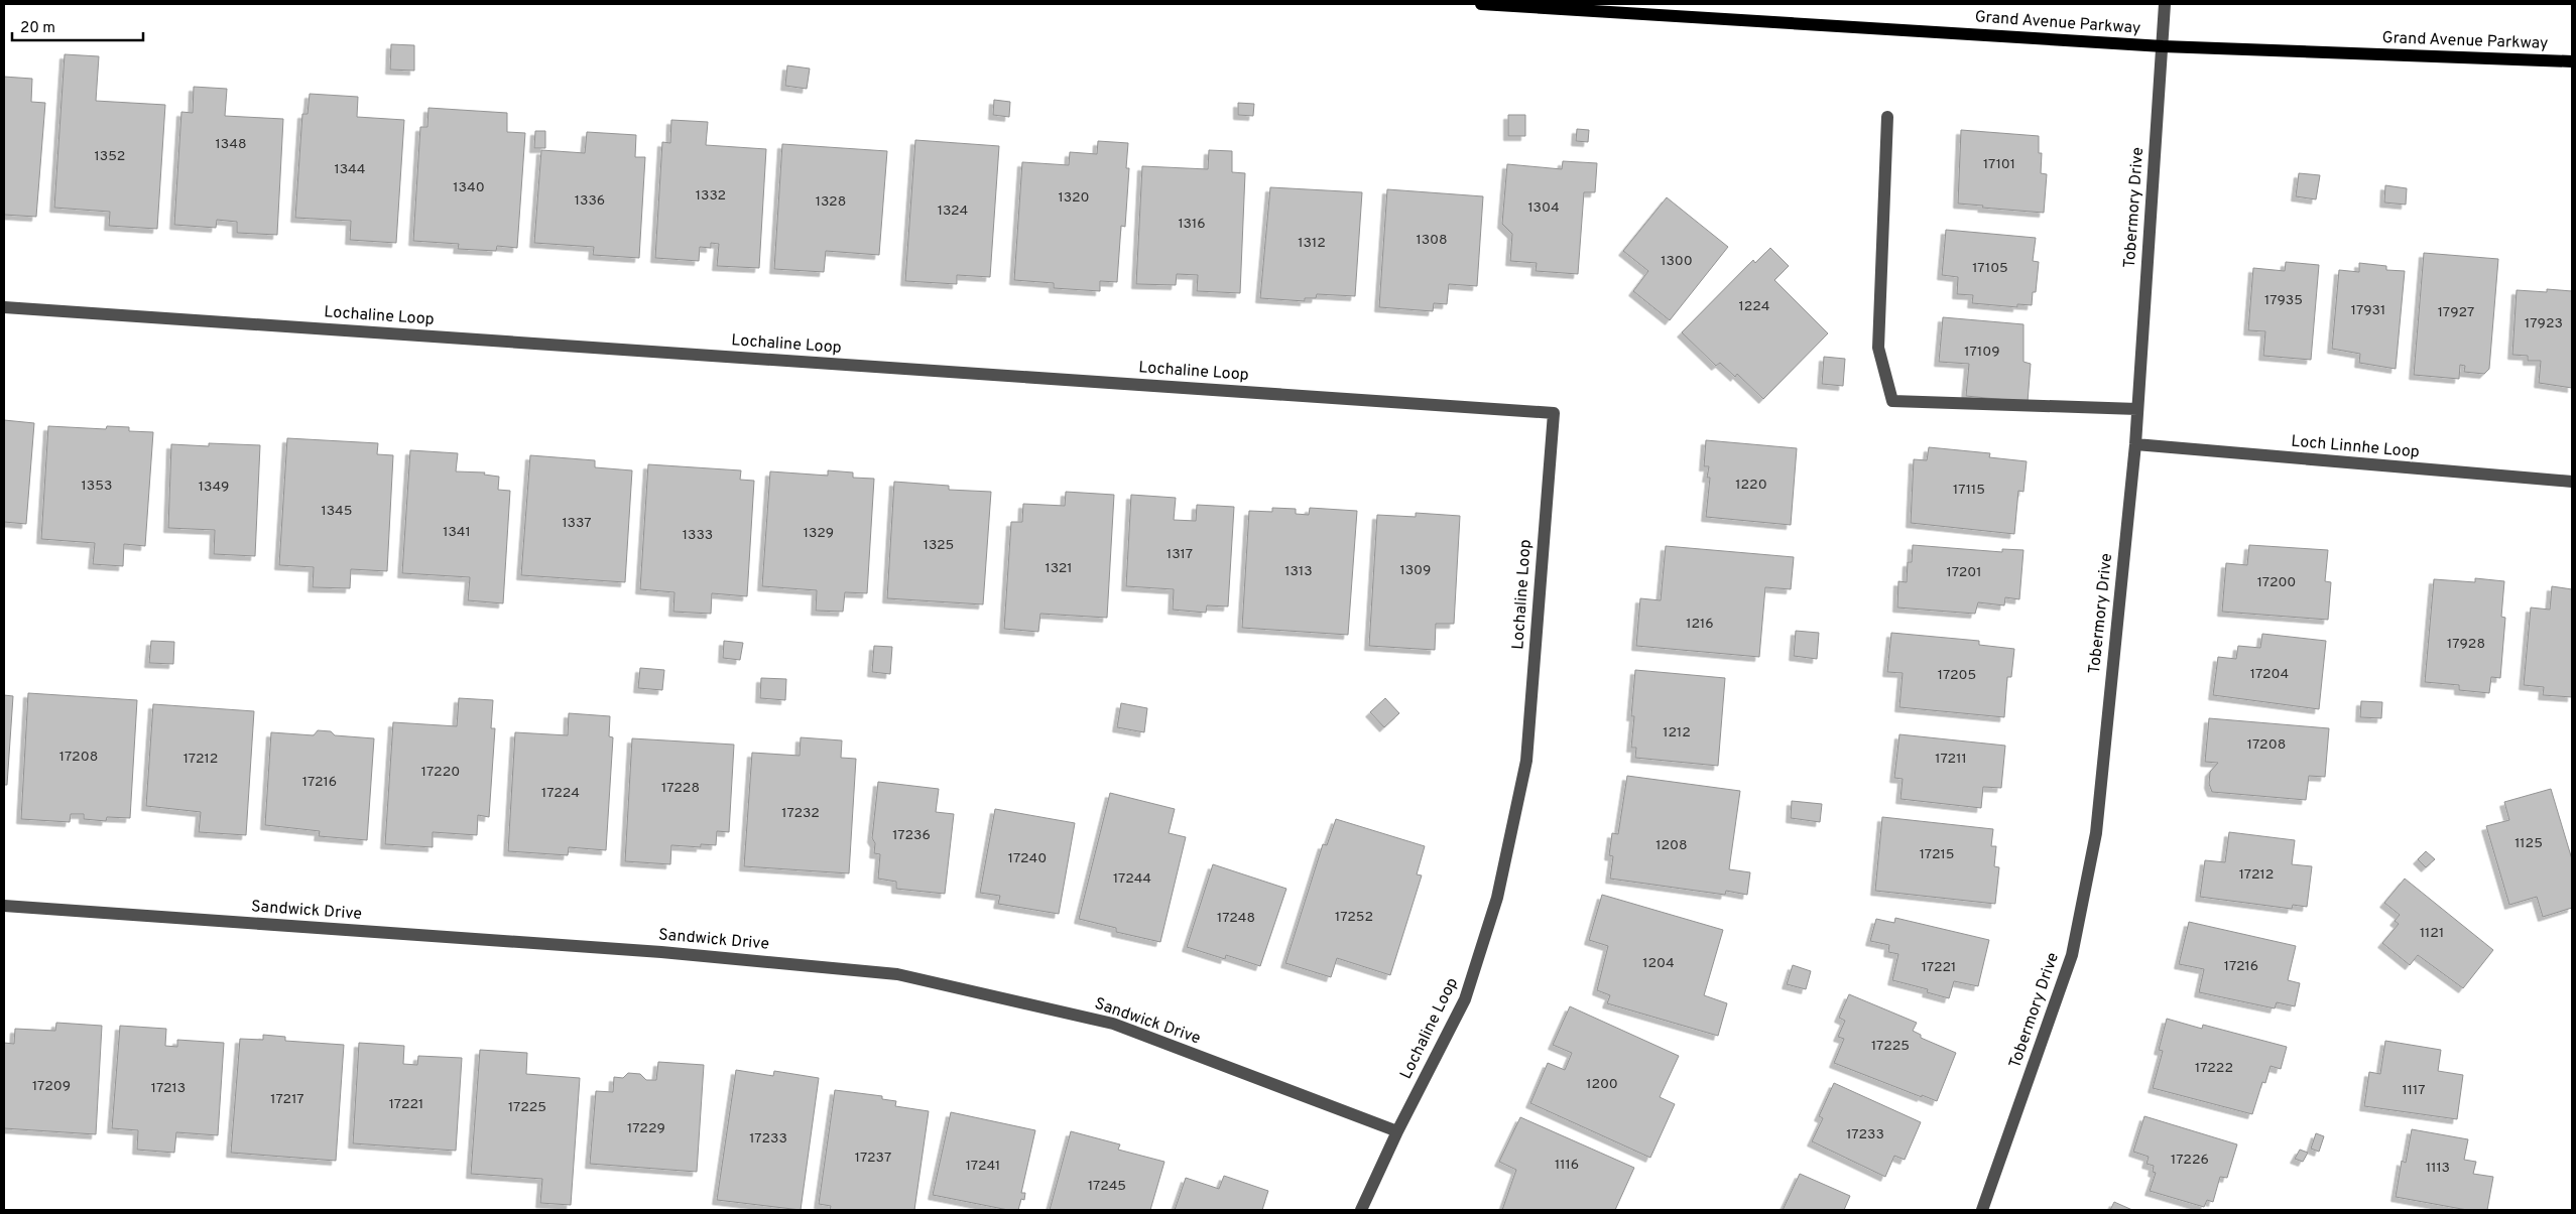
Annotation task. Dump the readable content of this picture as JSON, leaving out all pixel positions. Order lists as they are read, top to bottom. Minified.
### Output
{"streets":{"main road":["Grand Avenue Parkway"],"street":["Tobermory Drive","Lochaline Loop","Loch Linnhe Loop","Sandwick Drive"]},"crossings":[["Grand Avenue Parkway","Tobermory Drive"],["Tobermory Drive","Loch Linnhe Loop"],["Lochaline Loop","Sandwick Drive"]],"house_numbers":["1348","1352","17101","1344","1340","1332","1320","1336","1328","1304","1324","1316","1308","1312","1300","17105","17935","1224","17931","17927","17923","17109","1220","1353","1349","17115","1345","1337","1341","1329","1333","1325","1317","1321","1309","1313","17201","17200","1216","17928","17204","17205","1212","17208","17208","17212","17211","17220","17216","17228","17224","17232","17236","1125","1208","17215","17240","17212","17244","17252","17248","1121","1204","17216","17221","17225","17222","1200","17209","17213","1117","17217","17221","17225","17229","17233","17233","17237","17226","1116","17241","1113","17245"],"scale_bar":"20 m"}
